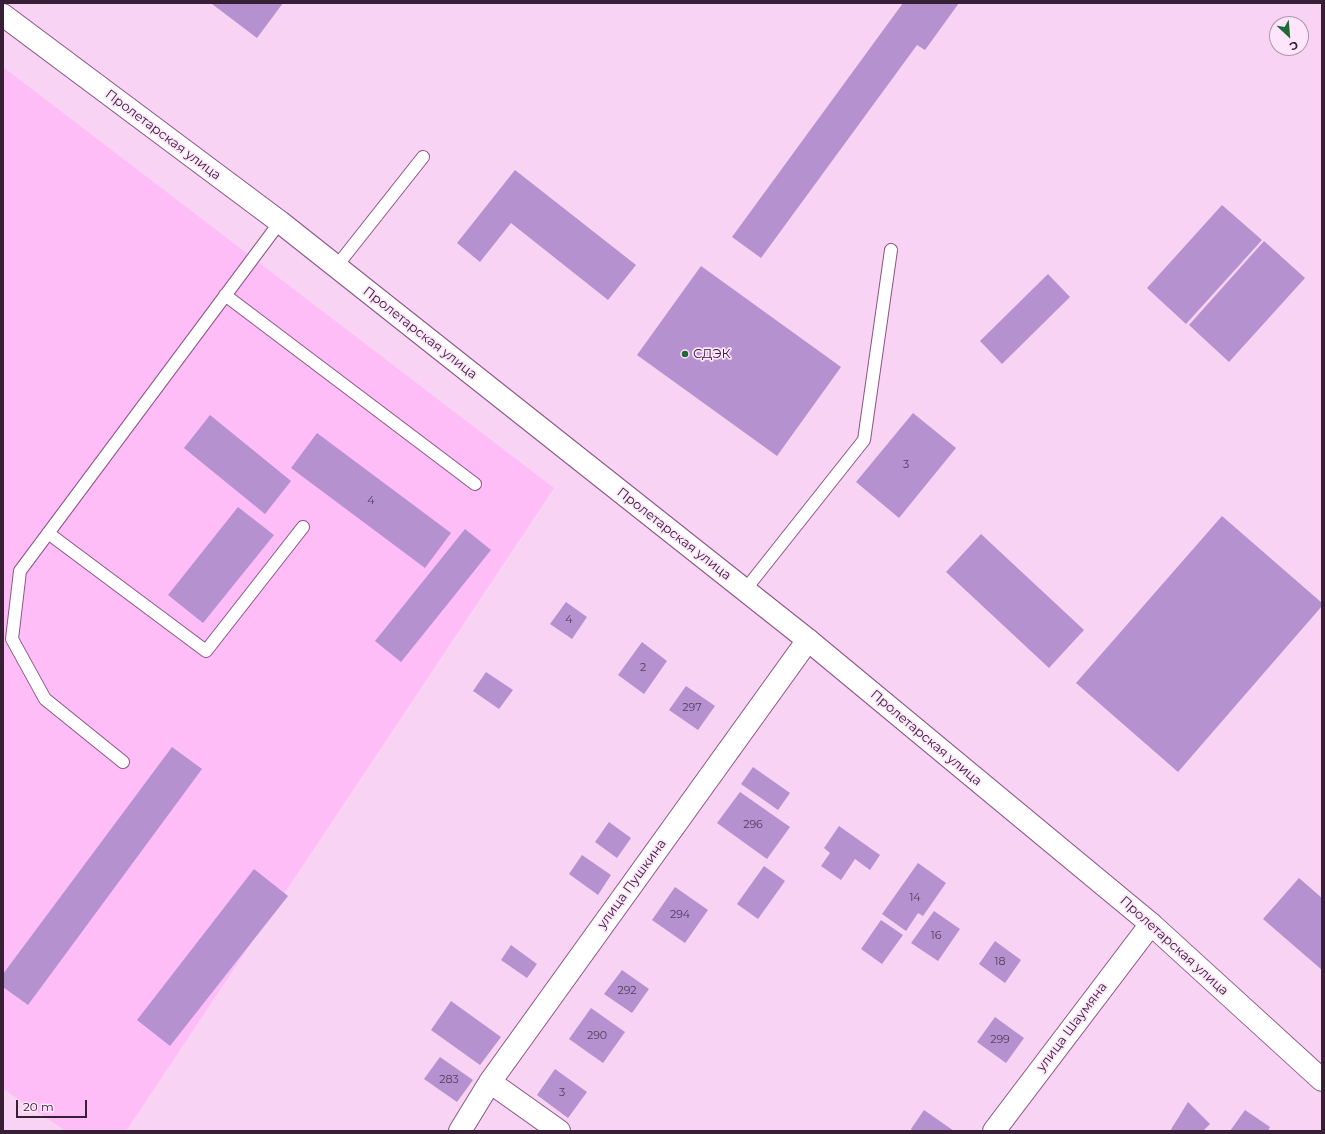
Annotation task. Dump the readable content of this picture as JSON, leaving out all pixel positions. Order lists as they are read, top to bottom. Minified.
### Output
{"streets":{"street":["Пролетарская улица","улица Пушкина","улица Шаумяна"]},"crossings":[["Пролетарская улица","улица Пушкина"],["Пролетарская улица","улица Шаумяна"]],"places":["СДЭК"],"house_numbers":["3","4","4","2","297","296","14","294","16","18","292","290","299","283","3"],"scale_bar":"20 m","north":"bottom right"}
